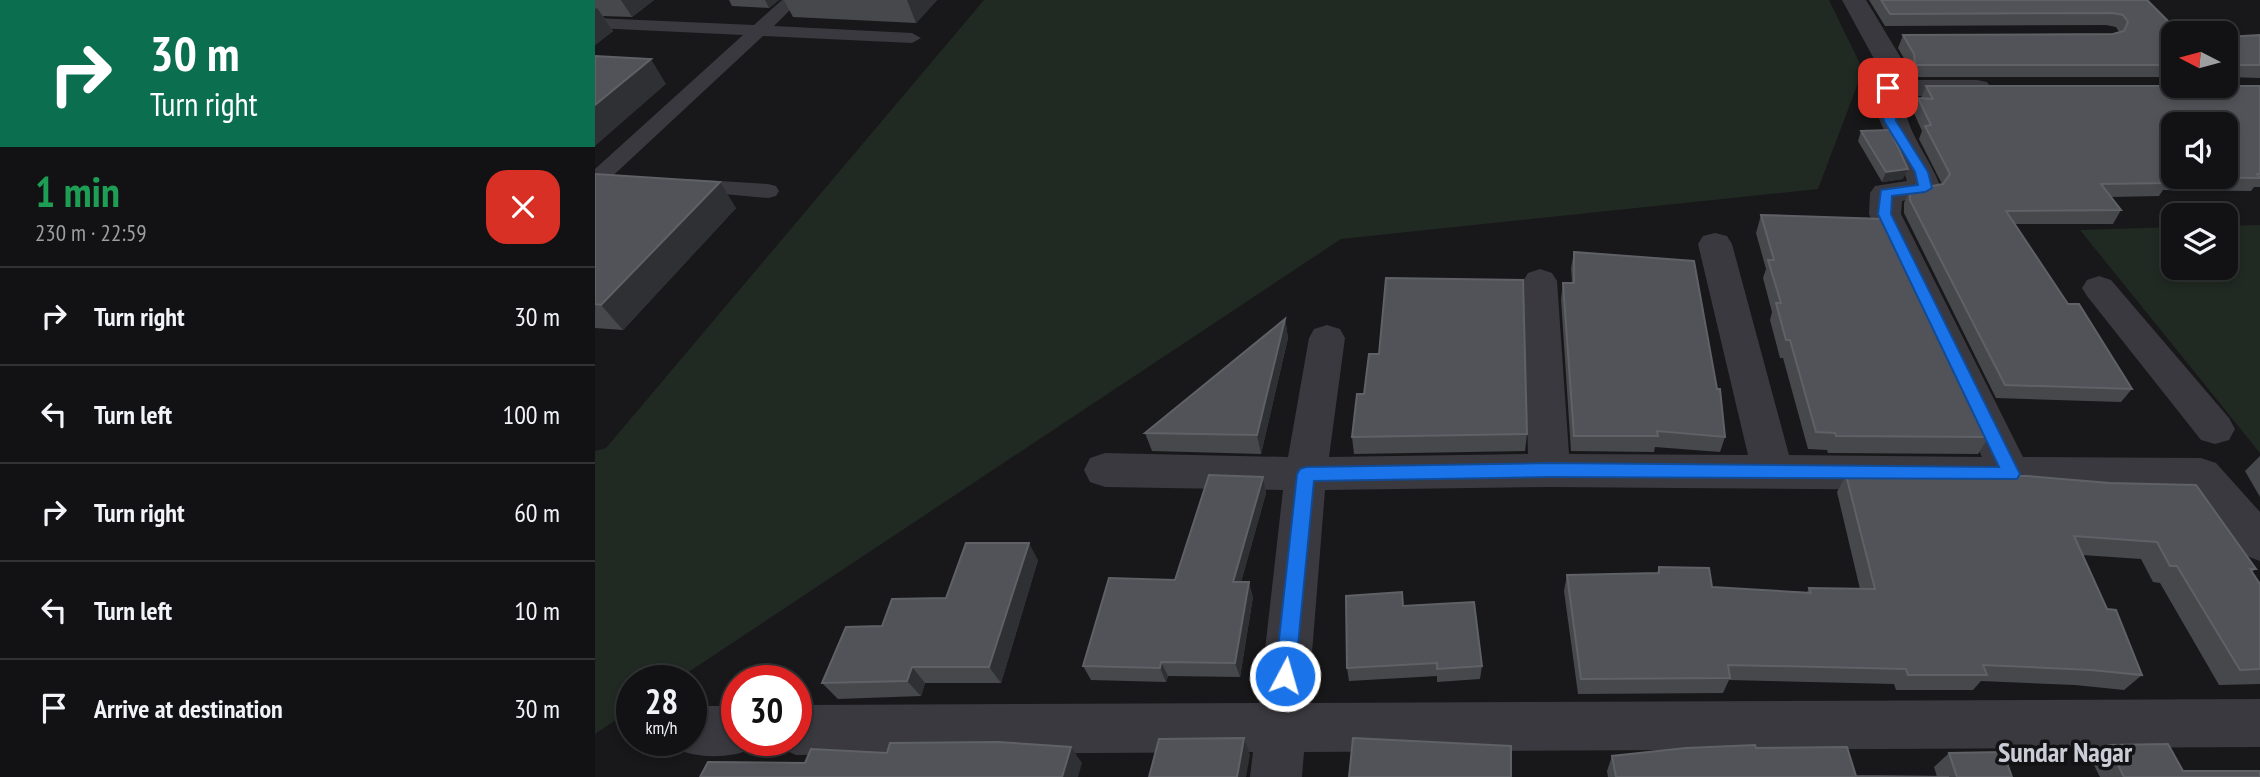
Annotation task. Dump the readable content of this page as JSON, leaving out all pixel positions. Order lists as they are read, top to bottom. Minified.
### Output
{"districts":["Sundar Nagar"],"north":"left","page":{"turn":["30 m","Turn right"],"heading":["1 min","230 m · 22:59"],"list":[{"name":"Turn right","value":"30 m"},{"name":"Turn left","value":"100 m"},{"name":"Turn right","value":"60 m"},{"name":"Turn left","value":"10 m"},{"name":"Arrive at destination","value":"30 m"}],"speed":"28 km/h","limit":"30"}}
